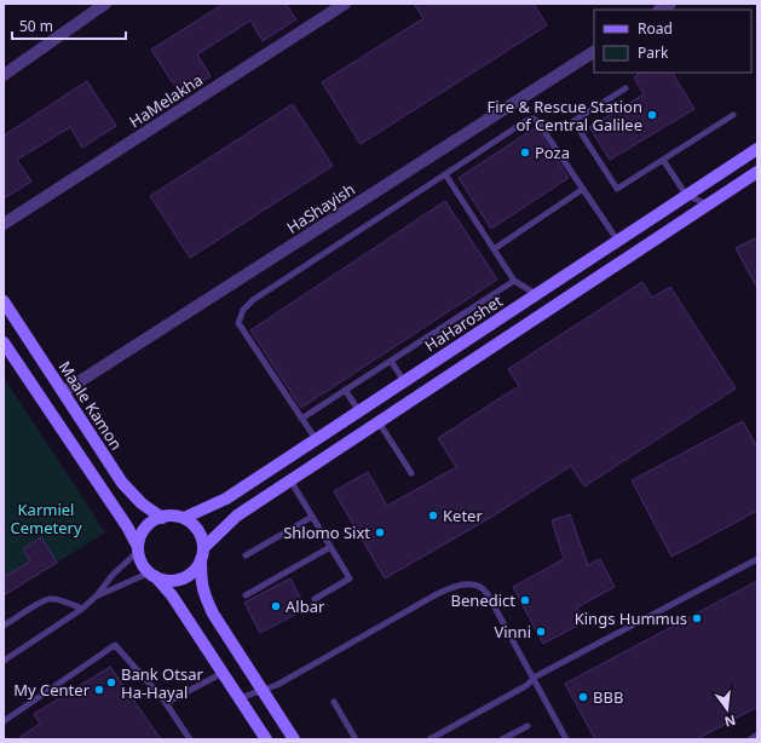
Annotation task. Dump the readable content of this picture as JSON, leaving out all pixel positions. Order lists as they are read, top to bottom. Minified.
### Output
{"streets":{"street":["HaMelakha","HaShayish","HaHaroshet","Maale Kamon"]},"crossings":[["HaShayish","Maale Kamon"],["HaHaroshet","Maale Kamon"]],"parks":["Karmiel Cemetery"],"places":["Fire & Rescue Station of Central Galilee","Poza","Keter","Shlomo Sixt","Benedict","Albar","Kings Hummus","Vinni","Bank Otsar Ha-Hayal","My Center","BBB"],"legend":["Road","Park"],"scale_bar":"50 m","north":"bottom"}
